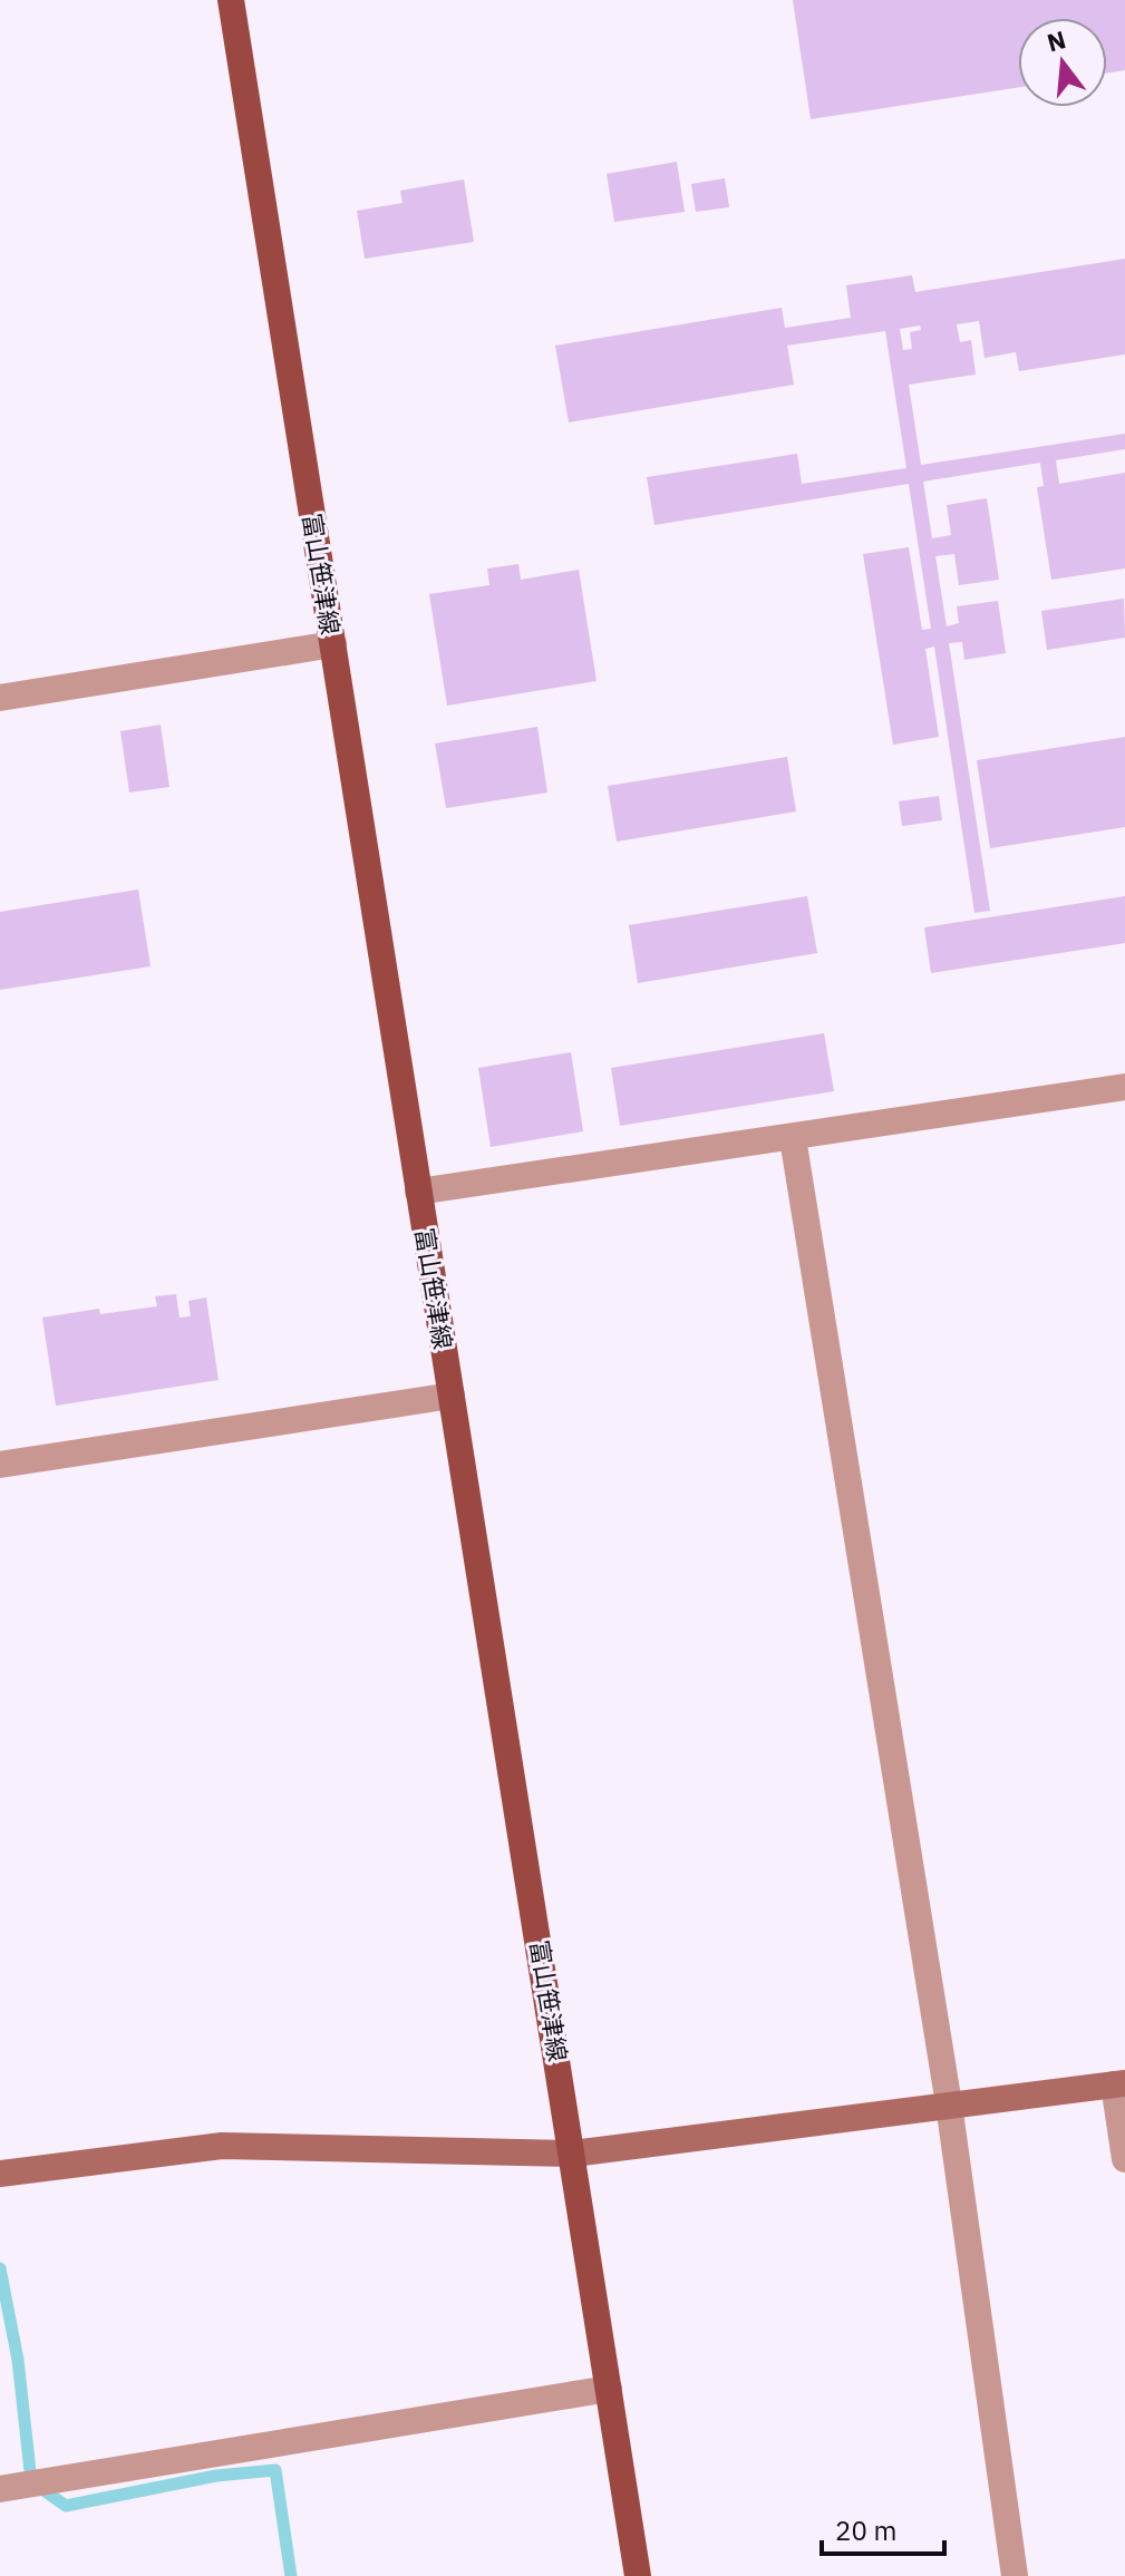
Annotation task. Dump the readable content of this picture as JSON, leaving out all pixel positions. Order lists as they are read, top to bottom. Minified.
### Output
{"streets":{"main road":["富山笹津線"]},"scale_bar":"20 m","north":"top"}
